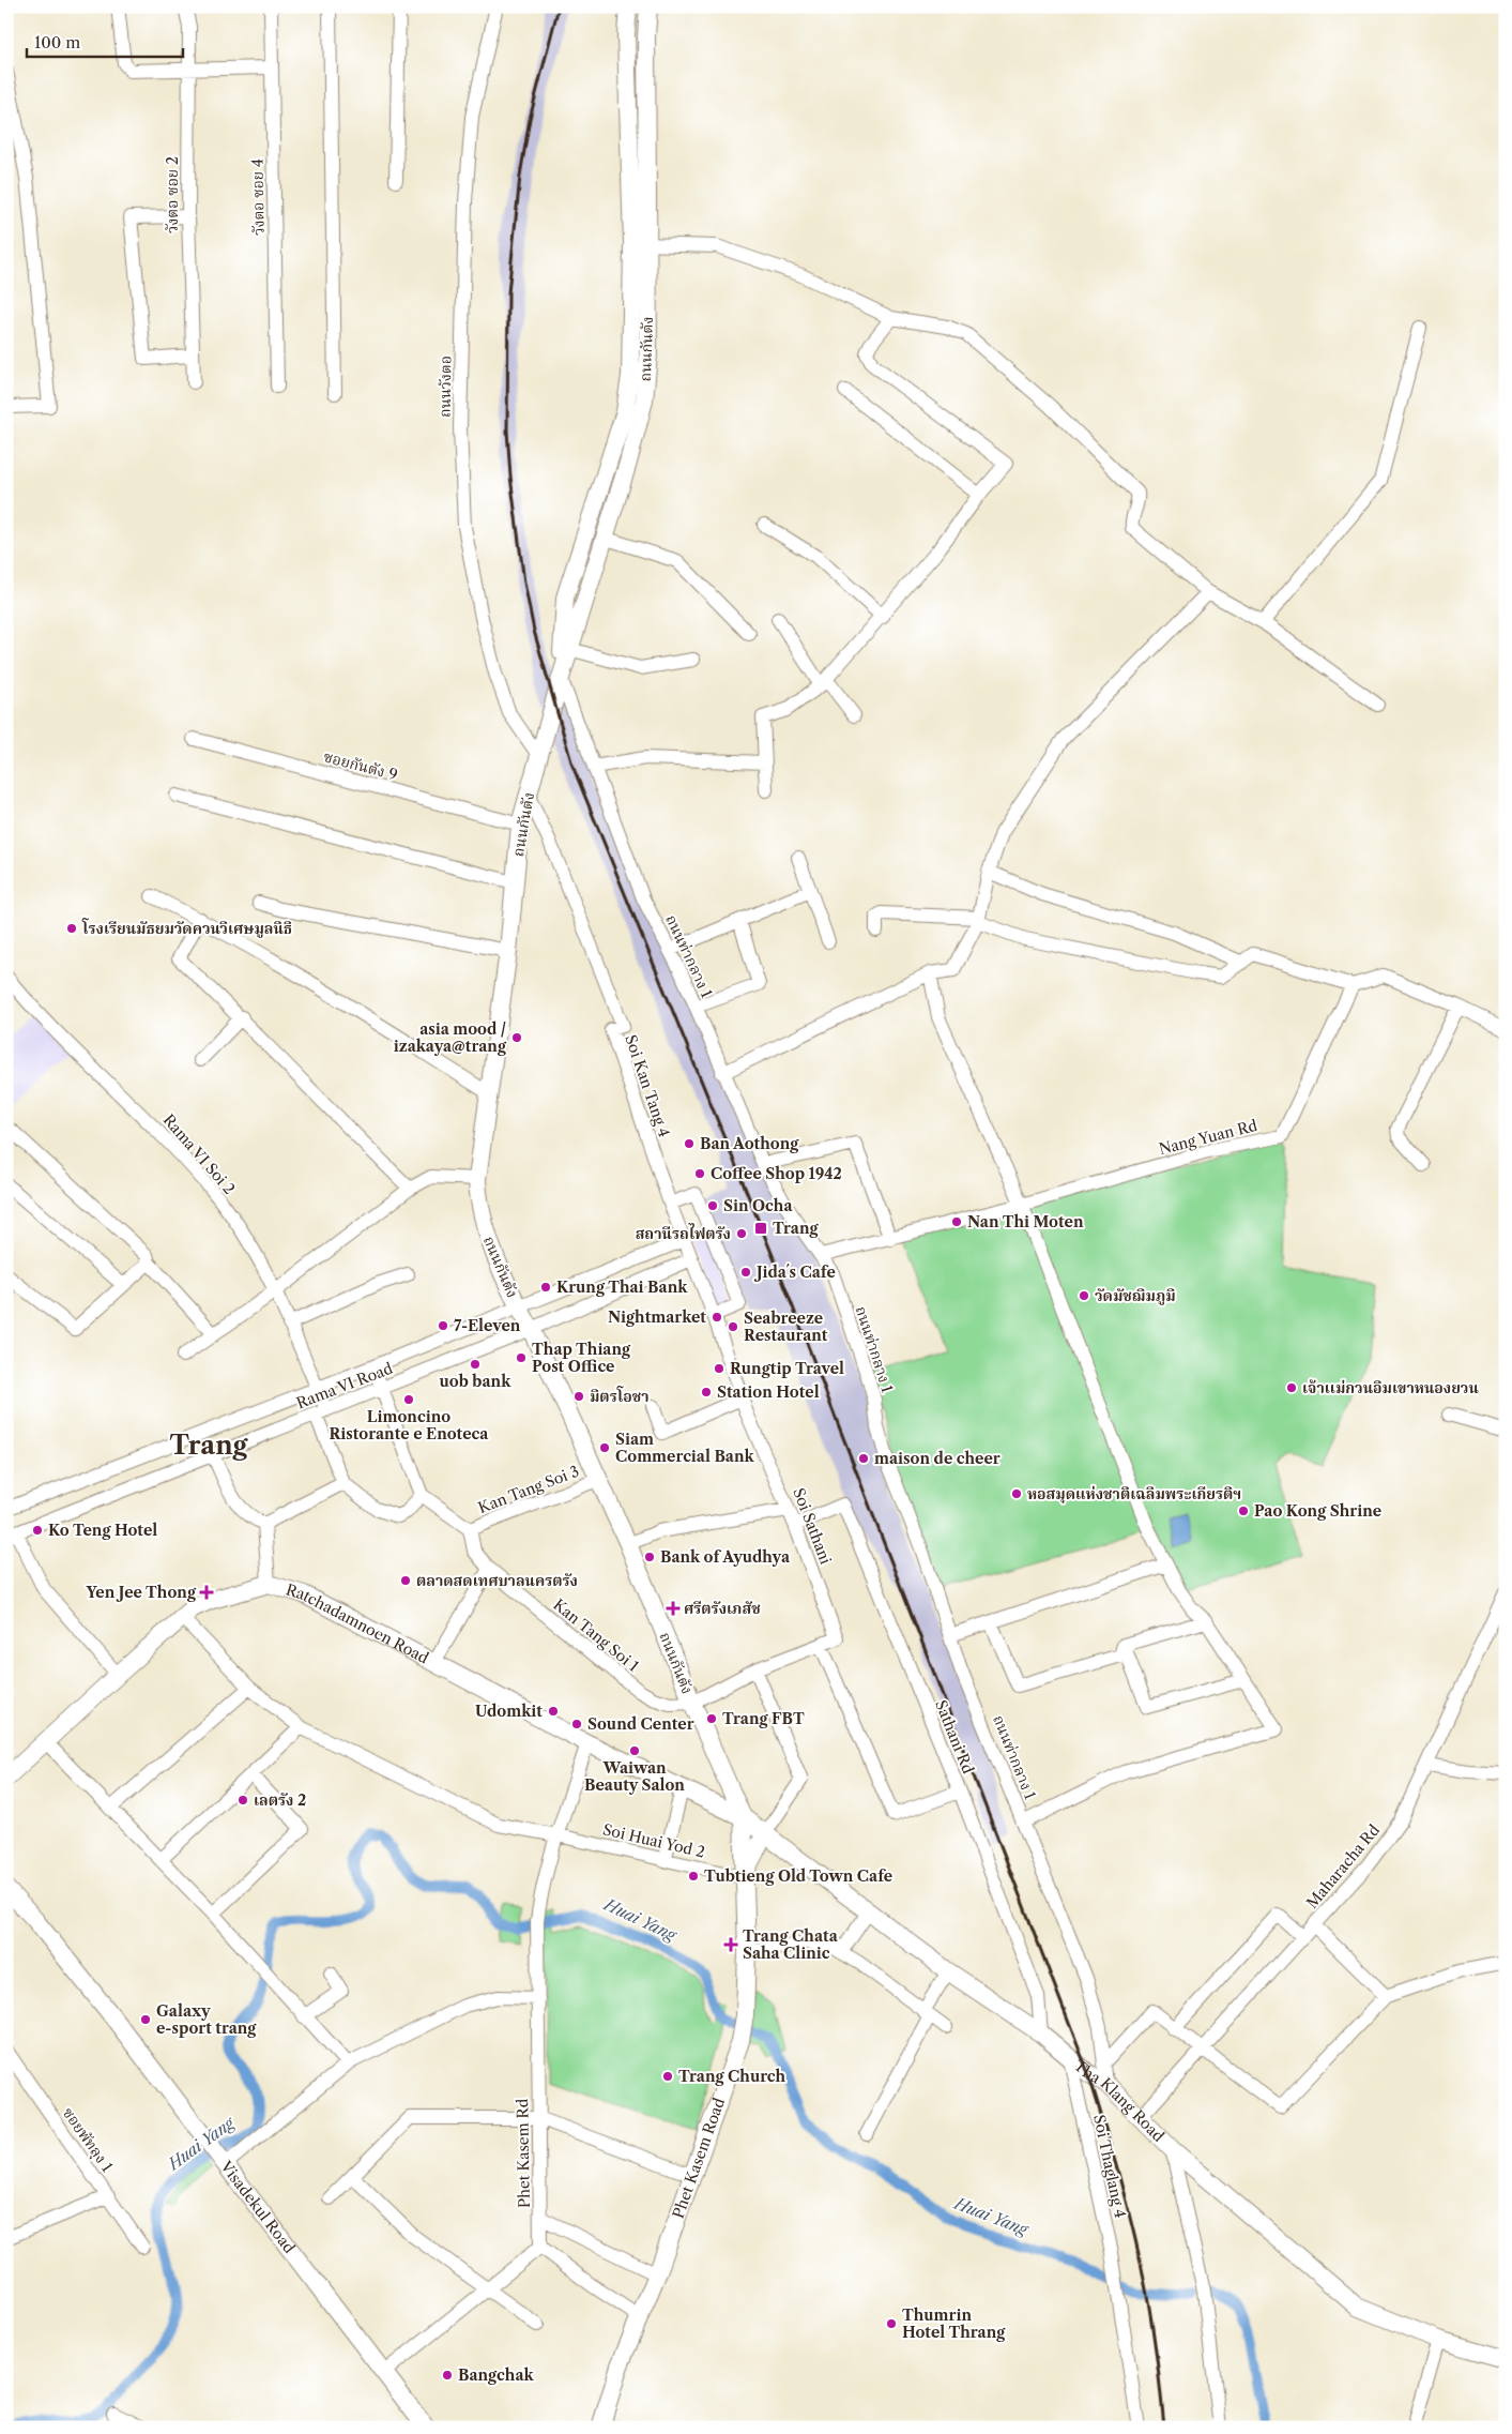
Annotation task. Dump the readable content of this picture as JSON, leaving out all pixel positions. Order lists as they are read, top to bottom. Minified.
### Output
{"streets":{"main road":["ถนนกันตัง","Ratchadamnoen Road","Tha Klang Road","Phet Kasem Road","Visadekul Road"],"street":["วังตอ ซอย 2","วังตอ ซอย 4","ถนนวังตอ","ซอยกันตัง 9","ถนนท่ากลาง 1","Soi Kan Tang 4","Nang Yuan Rd","Rama VI Soi 2","Rama VI Road","Kan Tang Soi 3","Soi Sathani","Kan Tang Soi 1","Sathani Rd","Soi Huai Yod 2","Maharacha Rd","ซอยพัทลุง 1","Phet Kasem Rd","Soi Thaglang 4"]},"crossings":[["ถนนกันตัง","ถนนวังตอ"],["ถนนกันตัง","ซอยกันตัง 9"],["ถนนกันตัง","ถนนท่ากลาง 1"],["ถนนกันตัง","Soi Kan Tang 4"],["ถนนกันตัง","Rama VI Road"],["ถนนกันตัง","Kan Tang Soi 3"],["ถนนกันตัง","Soi Sathani"],["ถนนกันตัง","Ratchadamnoen Road"],["ถนนกันตัง","Kan Tang Soi 1"],["ถนนกันตัง","Tha Klang Road"],["ถนนกันตัง","Phet Kasem Road"],["ถนนท่ากลาง 1","Nang Yuan Rd"],["ถนนท่ากลาง 1","Tha Klang Road"],["Soi Kan Tang 4","Rama VI Road"],["Soi Kan Tang 4","Soi Sathani"],["Rama VI Soi 2","Rama VI Road"],["Kan Tang Soi 3","Kan Tang Soi 1"],["Soi Sathani","Kan Tang Soi 1"],["Soi Sathani","Sathani Rd"],["Ratchadamnoen Road","Soi Huai Yod 2"],["Ratchadamnoen Road","Tha Klang Road"],["Ratchadamnoen Road","Phet Kasem Rd"],["Ratchadamnoen Road","Phet Kasem Road"],["Sathani Rd","Tha Klang Road"],["Soi Huai Yod 2","Phet Kasem Rd"],["Soi Huai Yod 2","Phet Kasem Road"],["Maharacha Rd","Tha Klang Road"],["Tha Klang Road","Phet Kasem Road"],["Tha Klang Road","Soi Thaglang 4"]],"districts":["Trang"],"water":["Huai Yang"],"places":{"other":["โรงเรียนมัธยมวัดควนวิเศษมูลนิธิ","asia mood / izakaya@trang","Ban Aothong","Coffee Shop 1942","Sin Ocha","Nan Thi Moten","สถานีรถไฟตรัง","Jida´s Cafe","Krung Thai Bank","วัดมัชฌิมภูมิ","Nightmarket","7-Eleven","Seabreeze Restaurant","Thap Thiang Post Office","uob bank","Rungtip Travel","เจ้าเเม่กวนอิมเขาหนองยวน","Station Hotel","มิตรโอชา","Limoncino Ristorante e Enoteca","Siam Commercial Bank","maison de cheer","หอสมุดแห่งชาติเฉลิมพระเกียรติฯ","Pao Kong Shrine","Ko Teng Hotel","Bank of Ayudhya","ตลาดสดเทศบาลนครตรัง","Udomkit","Trang FBT","Sound Center","Waiwan Beauty Salon","เลตรัง 2","Tubtieng Old Town Cafe","Galaxy e-sport trang","Trang Church","Thumrin Hotel Thrang","Bangchak"],"transit":["Trang"],"health":["Yen Jee Thong","ศรีตรังเภสัช","Trang Chata Saha Clinic"]},"scale_bar":"100 m"}
